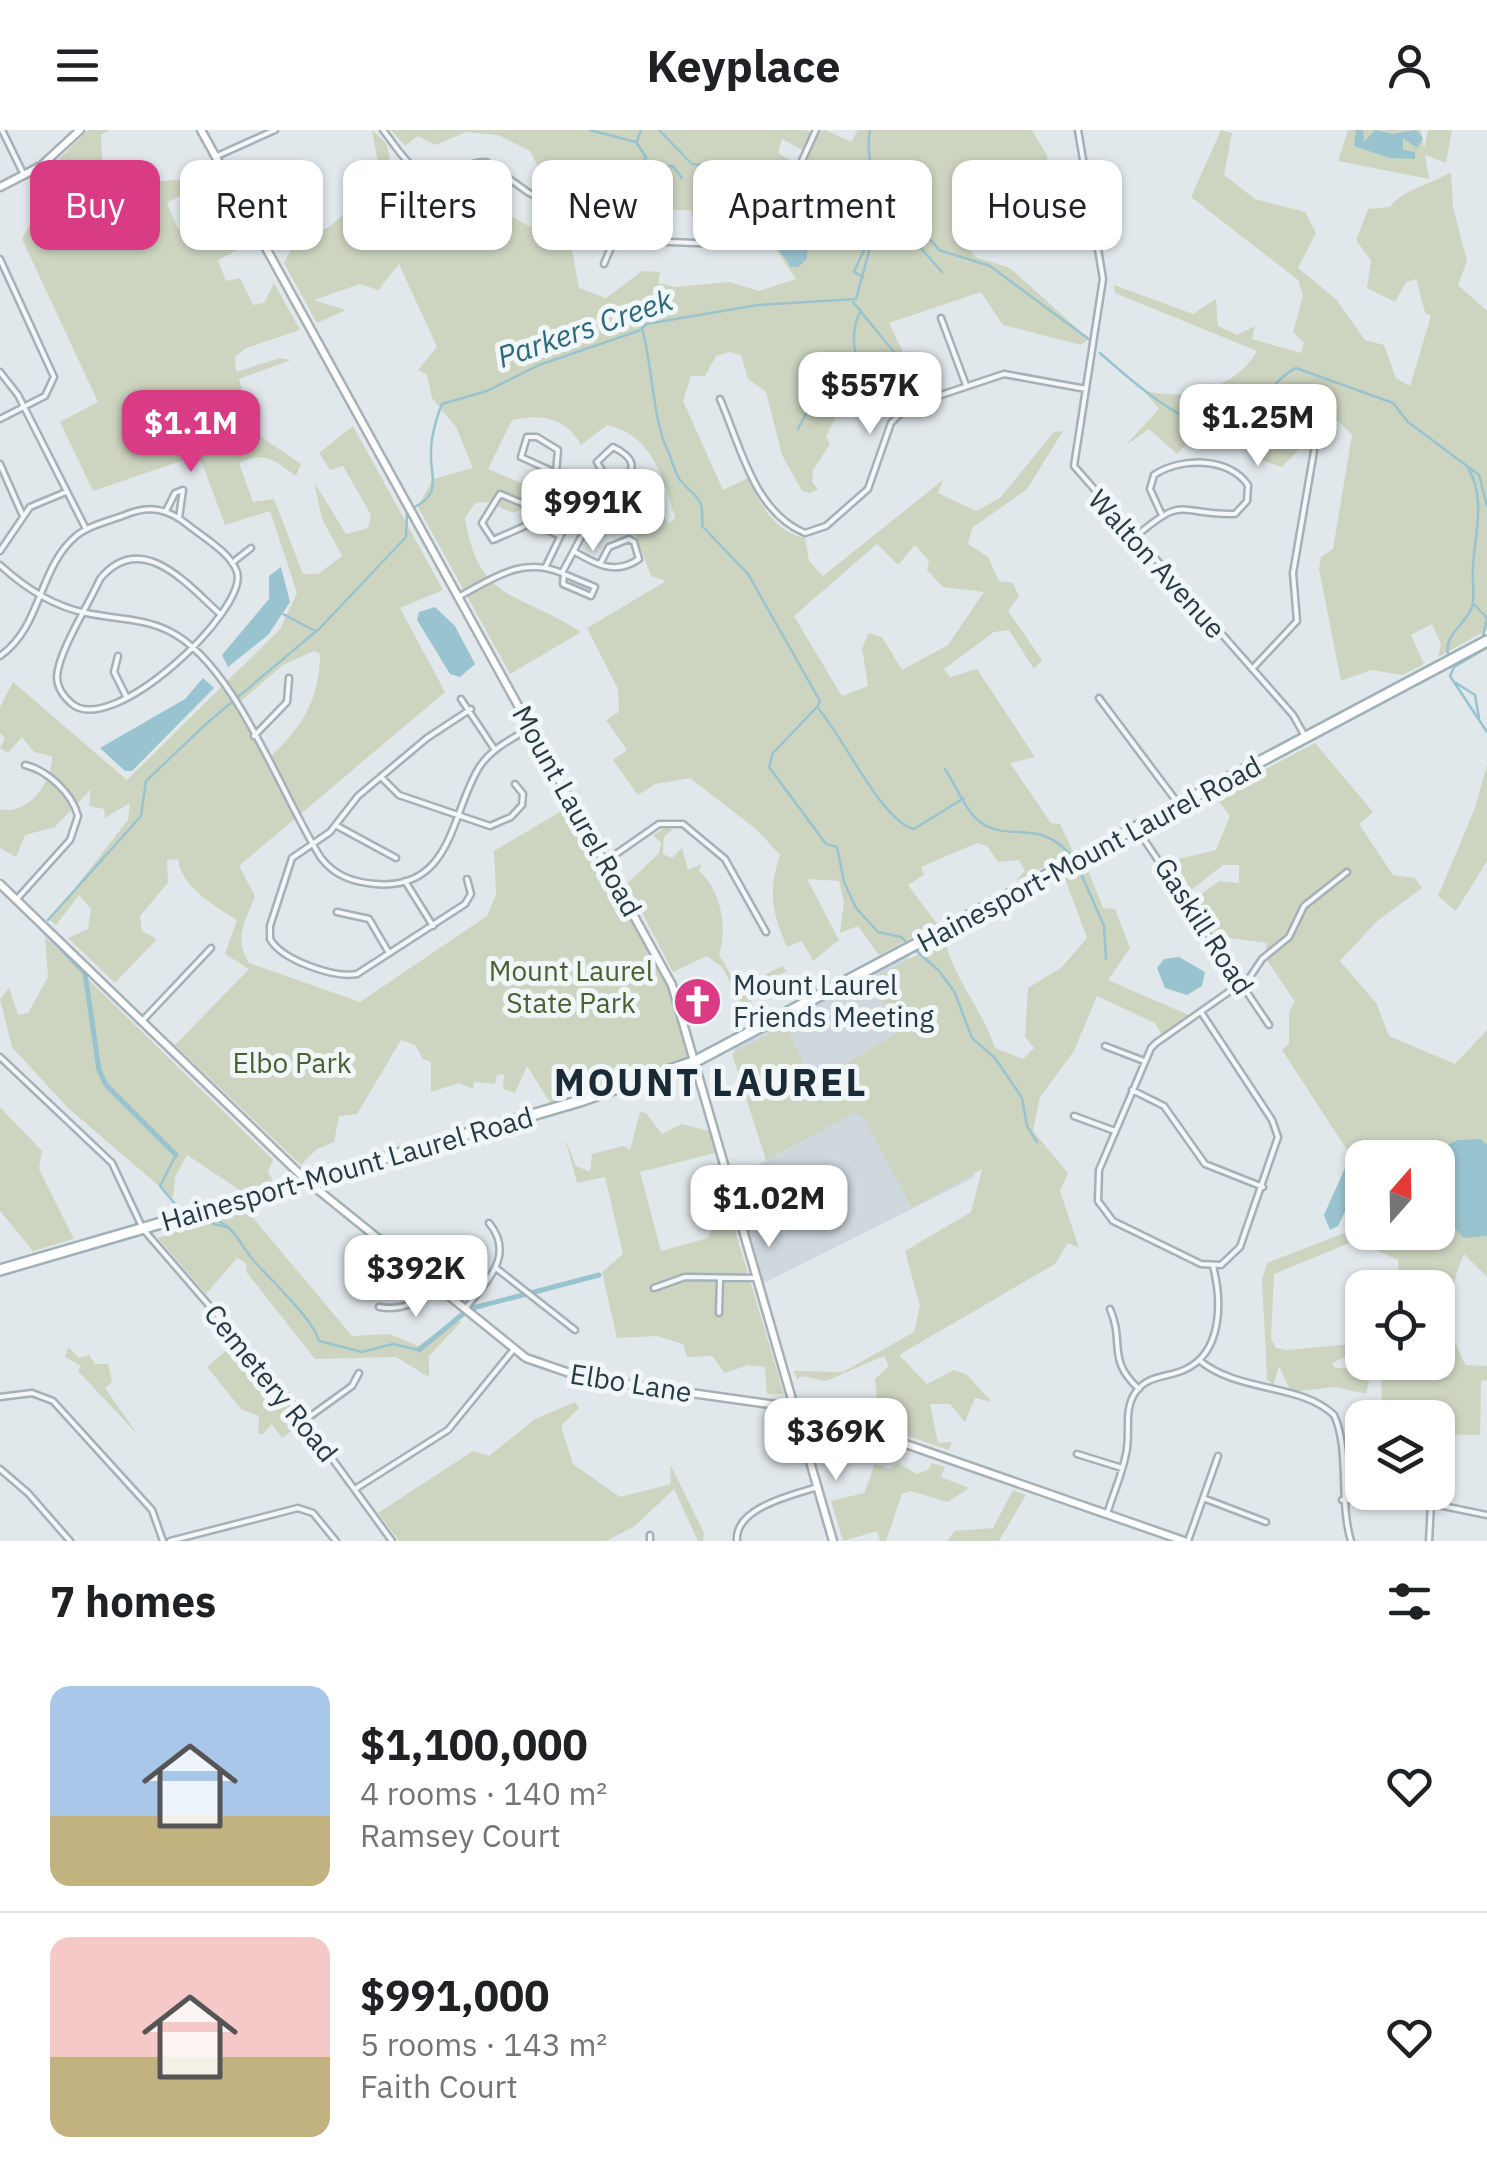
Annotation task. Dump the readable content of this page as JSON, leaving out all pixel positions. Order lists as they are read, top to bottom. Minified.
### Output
{"streets":{"main road":["Mount Laurel Road","Hainesport-Mount Laurel Road","Elbo Lane"],"street":["Walton Avenue","Gaskill Road","Cemetery Road"]},"crossings":[["Walton Avenue","Hainesport-Mount Laurel Road"],["Mount Laurel Road","Hainesport-Mount Laurel Road"],["Mount Laurel Road","Elbo Lane"],["Hainesport-Mount Laurel Road","Gaskill Road"],["Hainesport-Mount Laurel Road","Cemetery Road"],["Hainesport-Mount Laurel Road","Elbo Lane"]],"districts":["MOUNT LAUREL"],"water":["Parkers Creek"],"parks":["Mount Laurel State Park","Elbo Park"],"places":{"church":["Mount Laurel Friends Meeting"]},"north":"top","page":{"header":"Keyplace","chip":["Buy","Rent","Filters","New","Apartment","House"],"price":["$557K","$1.25M","$1.1M","$991K","$1.02M","$392K","$369K"],"heading":"7 homes","list":[{"name":"$1,100,000","note":"4 rooms · 140 m² · Ramsey Court"},{"name":"$991,000","note":"5 rooms · 143 m² · Faith Court"}]}}
